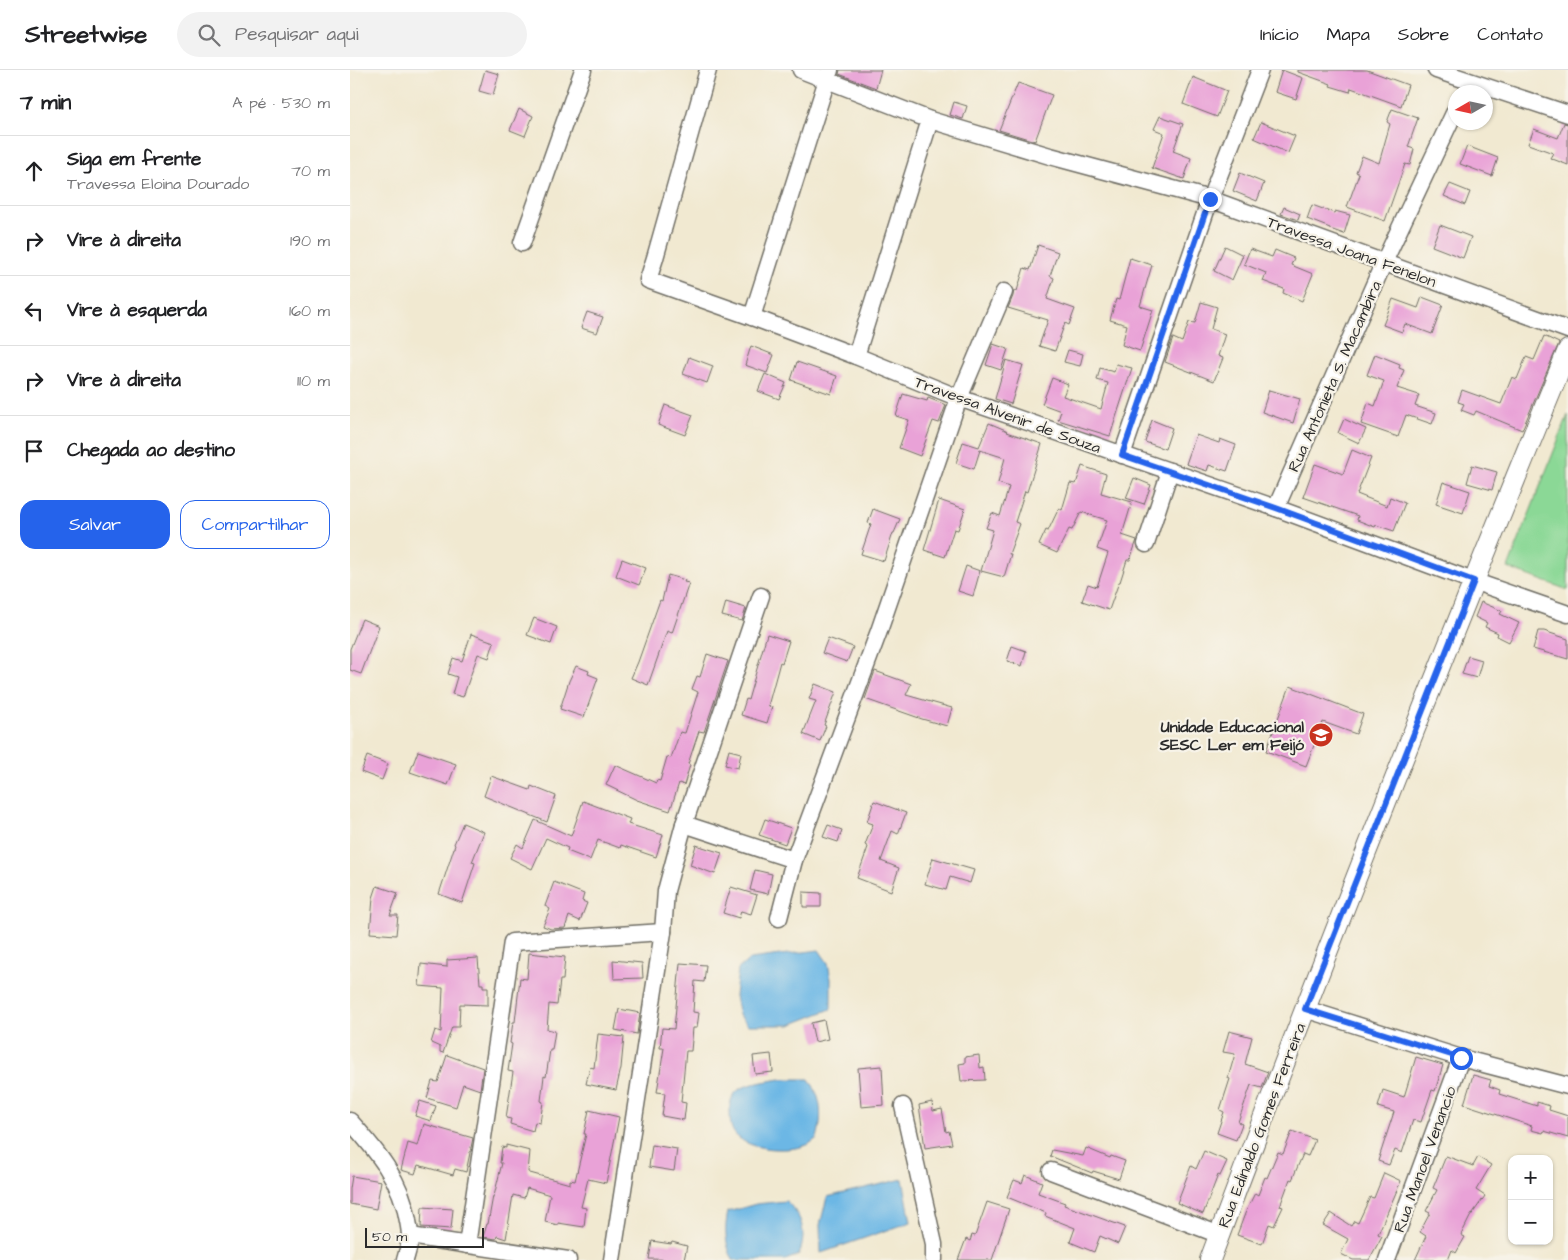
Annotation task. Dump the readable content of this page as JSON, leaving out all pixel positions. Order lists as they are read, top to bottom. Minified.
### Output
{"streets":{"street":["Travessa Joana Fenelon","Rua Antonieta S. Macambira","Travessa Alvenir de Souza","Rua Edinaldo Gomes Ferreira","Rua Manoel Venancio"]},"crossings":[["Travessa Joana Fenelon","Rua Antonieta S. Macambira"],["Rua Antonieta S. Macambira","Travessa Alvenir de Souza"],["Travessa Alvenir de Souza","Rua Edinaldo Gomes Ferreira"]],"places":{"school or university":["Unidade Educacional SESC Ler em Feijó"]},"scale_bar":"50 m","north":"left","page":{"header":"Streetwise","search":"Pesquisar aqui","nav":["Início","Mapa","Sobre","Contato"],"heading":["7 min","A pé · 530 m"],"list":[["Siga em frente","Travessa Eloina Dourado","70 m"],["Vire à direita","190 m"],["Vire à esquerda","160 m"],["Vire à direita","110 m"],"Chegada ao destino"],"buttons":["Salvar","Compartilhar"],"map_buttons":["+","−"],"scale":"50 m"}}
